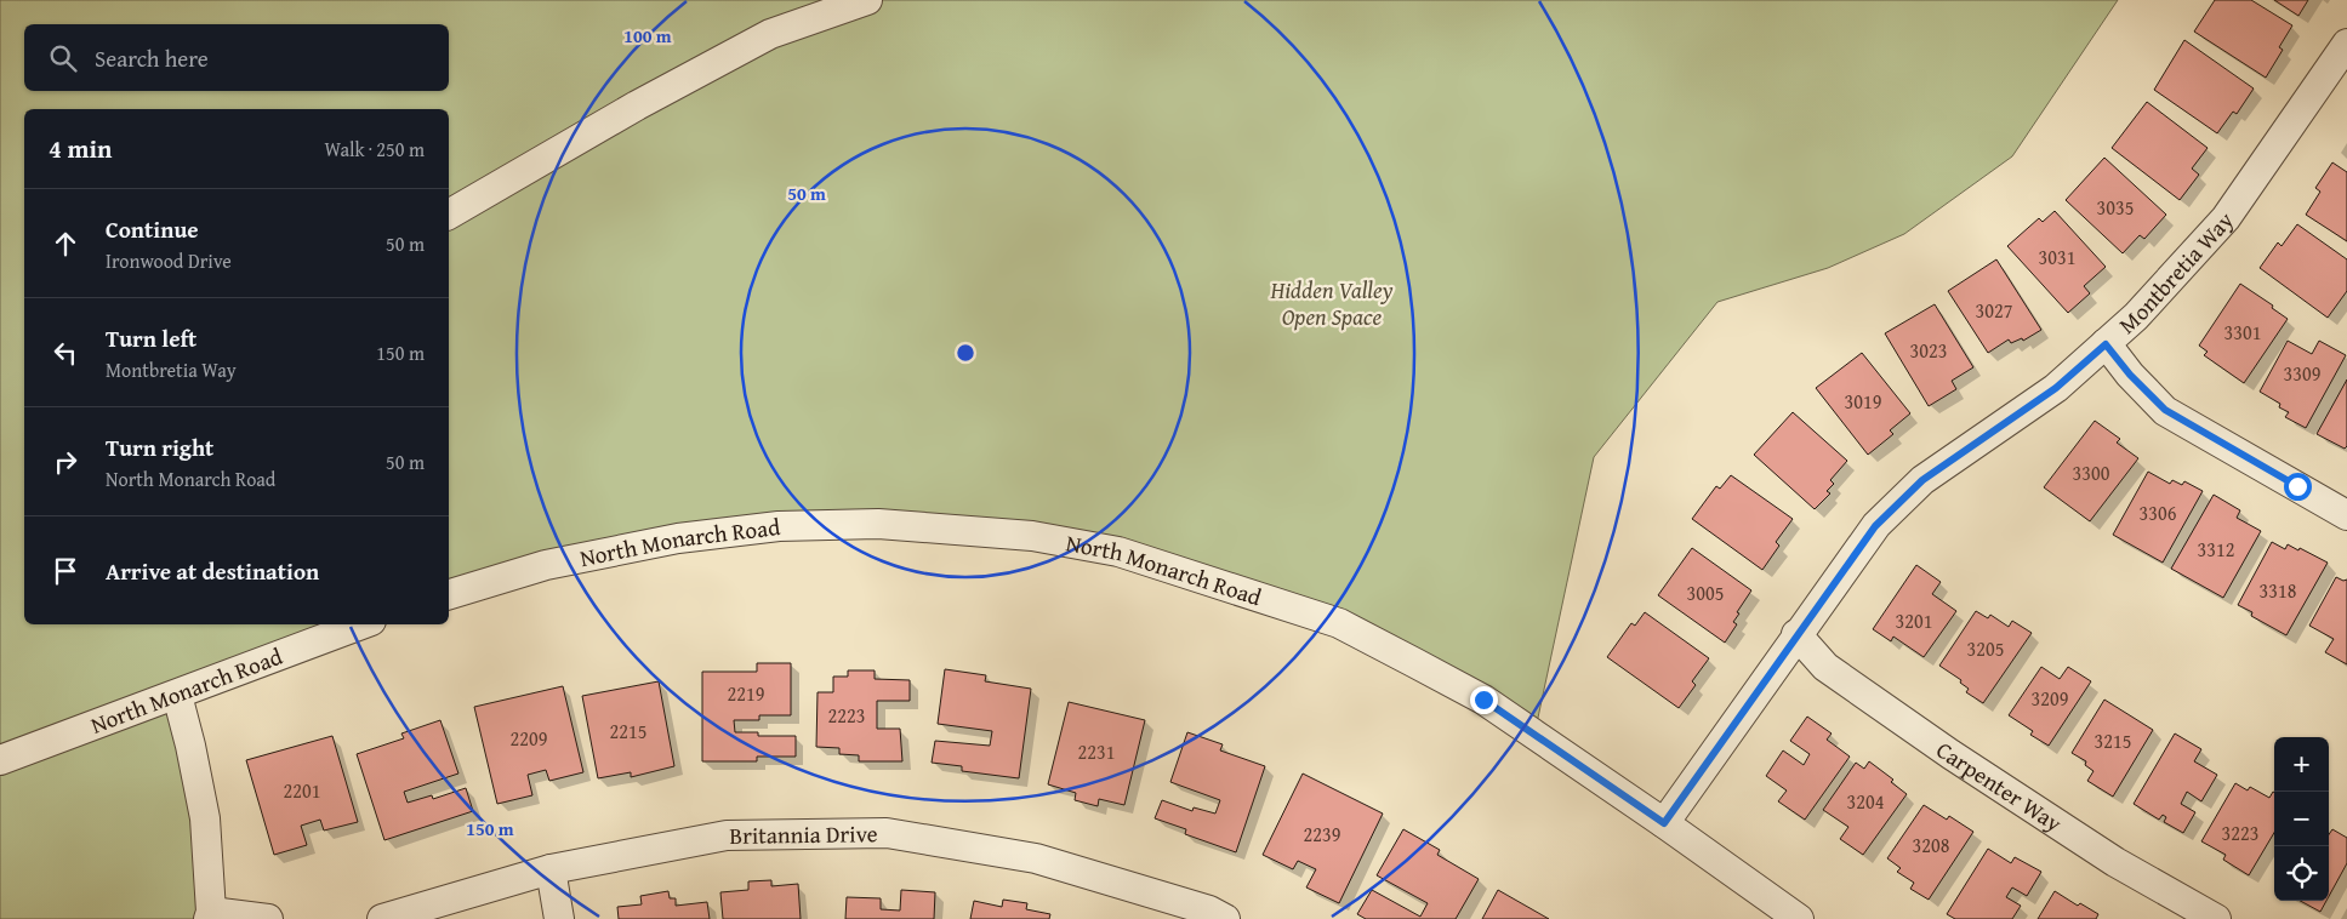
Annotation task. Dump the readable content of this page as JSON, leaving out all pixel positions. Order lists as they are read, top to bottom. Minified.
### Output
{"streets":{"street":["Montbretia Way","North Monarch Road","Carpenter Way","Britannia Drive"]},"crossings":[["Montbretia Way","North Monarch Road"],["Montbretia Way","Carpenter Way"]],"parks":["Hidden Valley Open Space"],"house_numbers":["3035","3031","3027","3301","3023","3309","3019","3300","3306","3312","3318","3005","3201","3205","2219","3209","2223","2215","2209","3215","2231","2201","3204","3223","2239","3208"],"page":{"search":"Search here","heading":["4 min","Walk · 250 m"],"list":[["Continue","Ironwood Drive","50 m"],["Turn left","Montbretia Way","150 m"],["Turn right","North Monarch Road","50 m"],"Arrive at destination"],"map_buttons":["+","−"]},"rings":["100 m","50 m","150 m"]}
